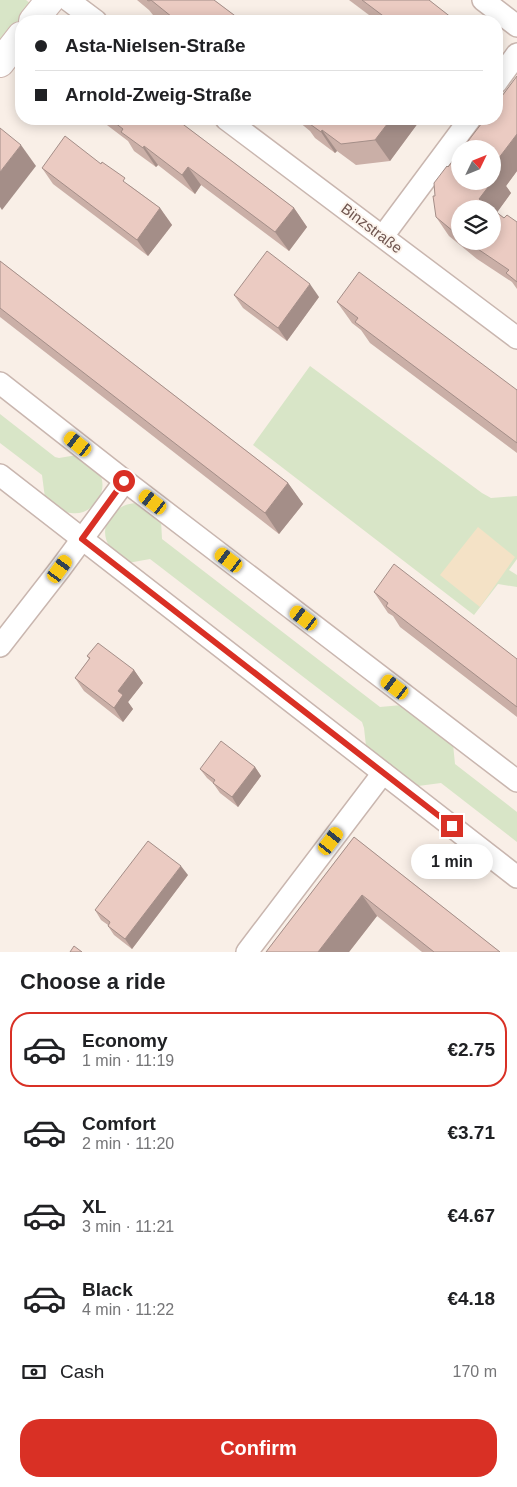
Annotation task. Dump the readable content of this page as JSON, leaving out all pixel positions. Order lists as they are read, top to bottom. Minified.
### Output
{"streets":{"street":["Binzstraße"]},"north":"top right","page":{"banner":["Asta-Nielsen-Straße","Arnold-Zweig-Straße"],"bubble":"1 min","heading":"Choose a ride","list":[{"name":"Economy","note":"1 min · 11:19","value":"€2.75"},{"name":"Comfort","note":"2 min · 11:20","value":"€3.71"},{"name":"XL","note":"3 min · 11:21","value":"€4.67"},{"name":"Black","note":"4 min · 11:22","value":"€4.18"}],"pay":["Cash","170 m"],"buttons":"Confirm"}}
